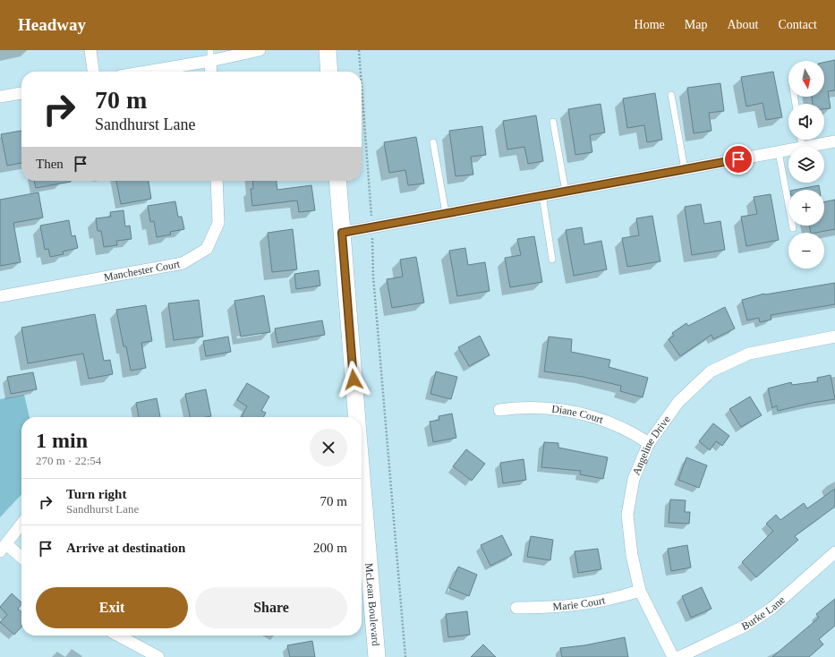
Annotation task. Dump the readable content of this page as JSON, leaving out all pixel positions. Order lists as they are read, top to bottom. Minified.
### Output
{"streets":{"main road":["McLean Boulevard"],"street":["Manchester Court","Diane Court","Angeline Drive","Marie Court","Burke Lane"]},"crossings":[["Diane Court","Angeline Drive"],["Angeline Drive","Marie Court"]],"north":"bottom","page":{"header":"Headway","nav":["Home","Map","About","Contact"],"map_buttons":["+","−"],"turn":["70 m","Sandhurst Lane"],"then":"Then","heading":["1 min","270 m · 22:54"],"list":[{"name":"Turn right","note":"Sandhurst Lane","value":"70 m"},{"name":"Arrive at destination","value":"200 m"}],"buttons":["Exit","Share"]}}
